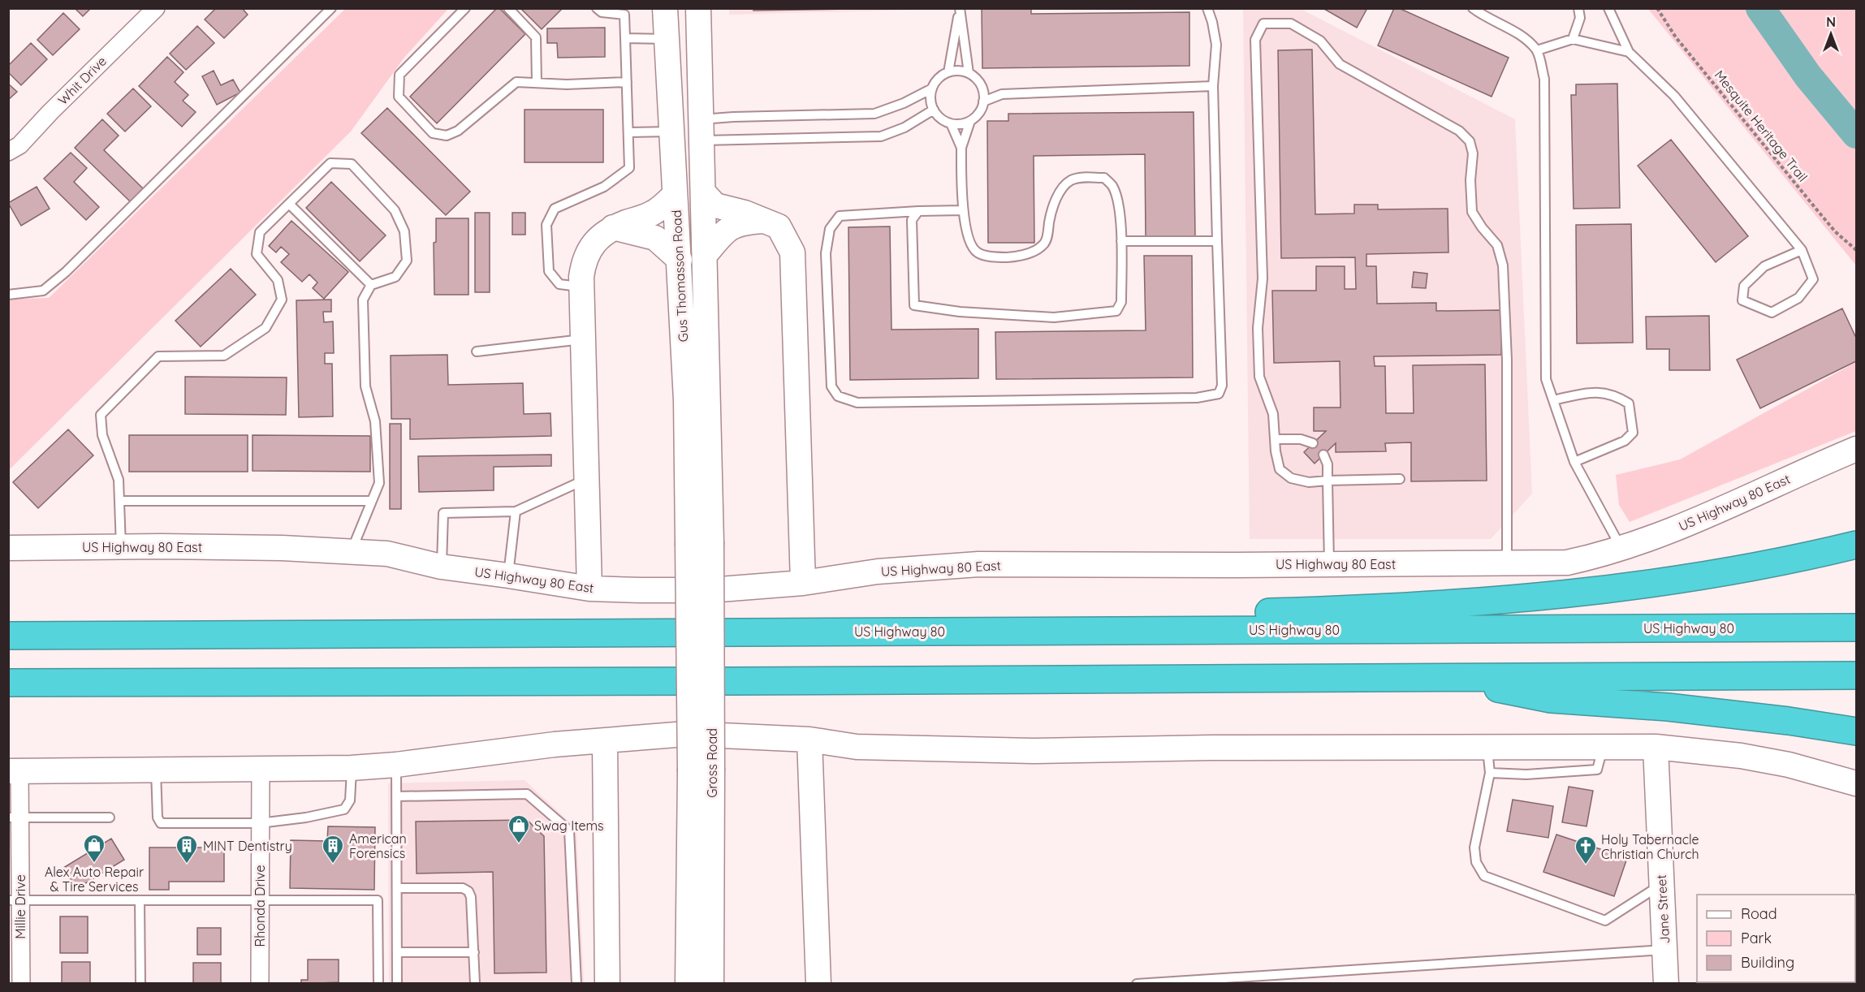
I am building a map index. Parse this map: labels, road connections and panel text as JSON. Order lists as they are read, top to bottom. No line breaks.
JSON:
{"streets":{"highway":["US Highway 80"],"main road":["Gus Thomasson Road","US Highway 80 East","Gross Road","Jane Street"],"street":["Whit Drive","Rhonda Drive","Millie Drive"],"path":["Mesquite Heritage Trail"]},"crossings":[["Gus Thomasson Road","Gross Road"]],"places":{"shop":["Swag Items","Alex Auto Repair & Tire Services"],"building":["MINT Dentistry","American Forensics"],"church":["Holy Tabernacle Christian Church"]},"legend":["Road","Park","Building"],"north":"top"}
